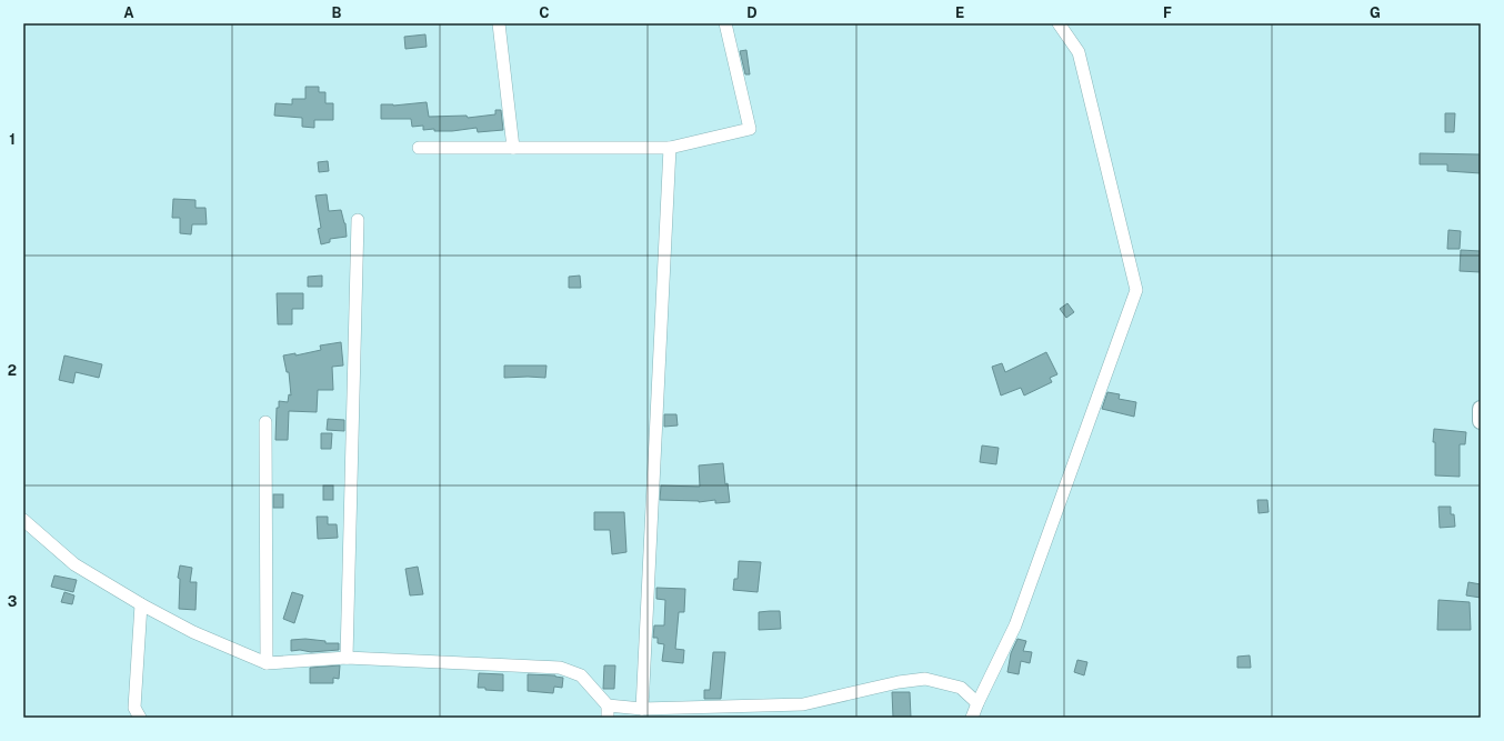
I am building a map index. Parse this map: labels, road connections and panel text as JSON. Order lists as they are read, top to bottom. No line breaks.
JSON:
{"grid":{"columns":["A","B","C","D","E","F","G"],"rows":["1","2","3"]}}
